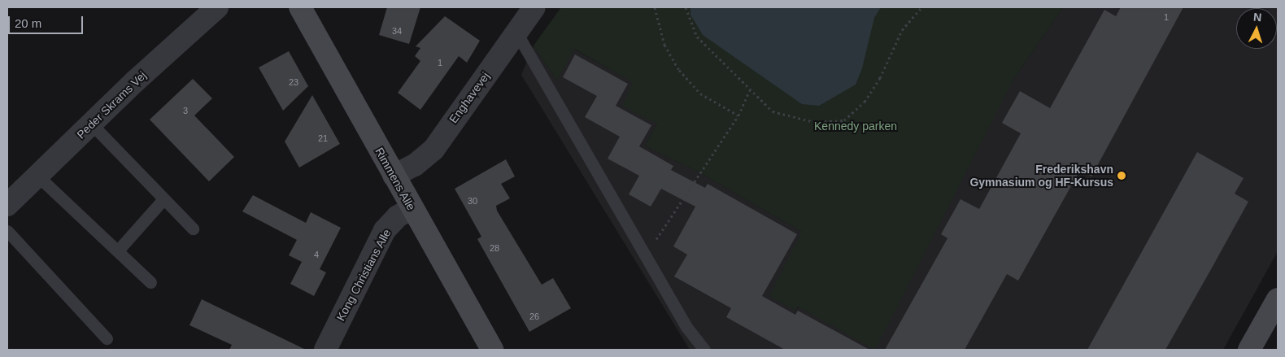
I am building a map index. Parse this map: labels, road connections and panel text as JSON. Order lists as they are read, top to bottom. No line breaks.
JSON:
{"streets":{"street":["Enghavevej","Peder Skrams Vej","Rimmens Alle","Kong Christians Alle"]},"crossings":[["Enghavevej","Rimmens Alle"],["Rimmens Alle","Kong Christians Alle"]],"parks":["Kennedy parken"],"places":["Frederikshavn Gymnasium og HF-Kursus"],"house_numbers":["1","34","1","23","3","21","30","28","4","26"],"scale_bar":"20 m","north":"top"}
